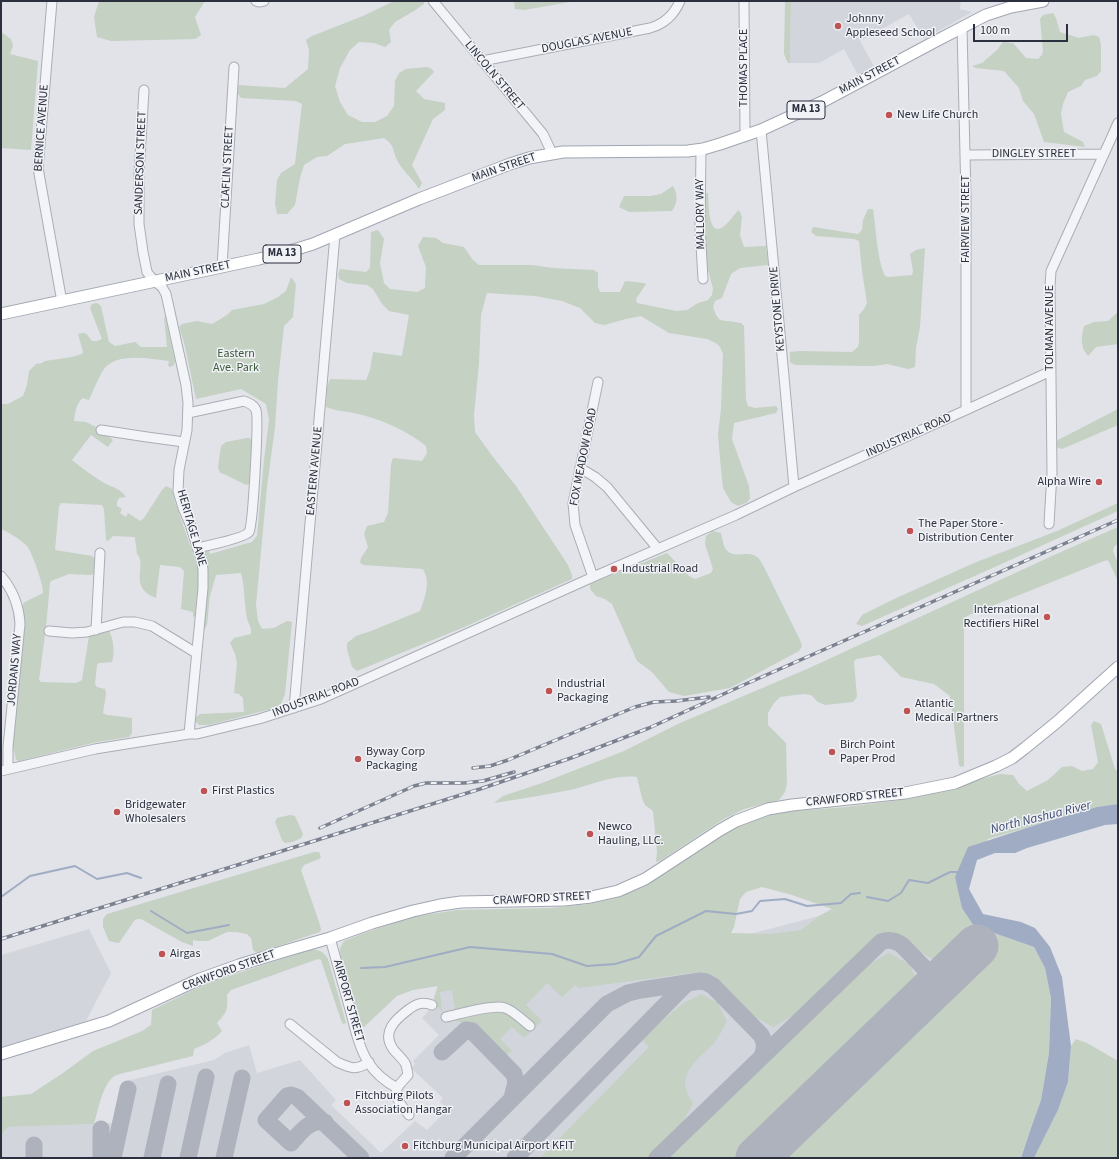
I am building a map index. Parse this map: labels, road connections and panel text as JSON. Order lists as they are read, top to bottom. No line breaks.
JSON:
{"streets":{"main road":["MAIN STREET","MA 13","CRAWFORD STREET"],"street":["DOUGLAS AVENUE","THOMAS PLACE","LINCOLN STREET","BERNICE AVENUE","DINGLEY STREET","SANDERSON STREET","CLAFLIN STREET","MALLORY WAY","FAIRVIEW STREET","KEYSTONE DRIVE","TOLMAN AVENUE","INDUSTRIAL ROAD","FOX MEADOW ROAD","EASTERN AVENUE","HERITAGE LANE","JORDANS WAY","AIRPORT STREET"]},"crossings":[["DOUGLAS AVENUE","LINCOLN STREET"],["THOMAS PLACE","MAIN STREET"],["LINCOLN STREET","MAIN STREET"],["MAIN STREET","BERNICE AVENUE"],["MAIN STREET","SANDERSON STREET"],["MAIN STREET","CLAFLIN STREET"],["MAIN STREET","MALLORY WAY"],["MAIN STREET","FAIRVIEW STREET"],["MAIN STREET","KEYSTONE DRIVE"],["MAIN STREET","EASTERN AVENUE"],["MAIN STREET","HERITAGE LANE"],["DINGLEY STREET","FAIRVIEW STREET"],["DINGLEY STREET","TOLMAN AVENUE"],["SANDERSON STREET","HERITAGE LANE"],["FAIRVIEW STREET","INDUSTRIAL ROAD"],["KEYSTONE DRIVE","INDUSTRIAL ROAD"],["TOLMAN AVENUE","INDUSTRIAL ROAD"],["INDUSTRIAL ROAD","FOX MEADOW ROAD"],["INDUSTRIAL ROAD","EASTERN AVENUE"],["INDUSTRIAL ROAD","HERITAGE LANE"],["INDUSTRIAL ROAD","JORDANS WAY"],["CRAWFORD STREET","AIRPORT STREET"]],"water":["North Nashua River"],"parks":["Eastern Ave. Park"],"places":["Johnny Appleseed School","New Life Church","Alpha Wire","The Paper Store - Distribution Center","Industrial Road","International Rectifiers HiRel","Industrial Packaging","Atlantic Medical Partners","Birch Point Paper Prod","Byway Corp Packaging","First Plastics","Bridgewater Wholesalers","Newco Hauling, LLC.","Airgas","Fitchburg Pilots Association Hangar","Fitchburg Municipal Airport KFIT"],"scale_bar":"100 m"}
